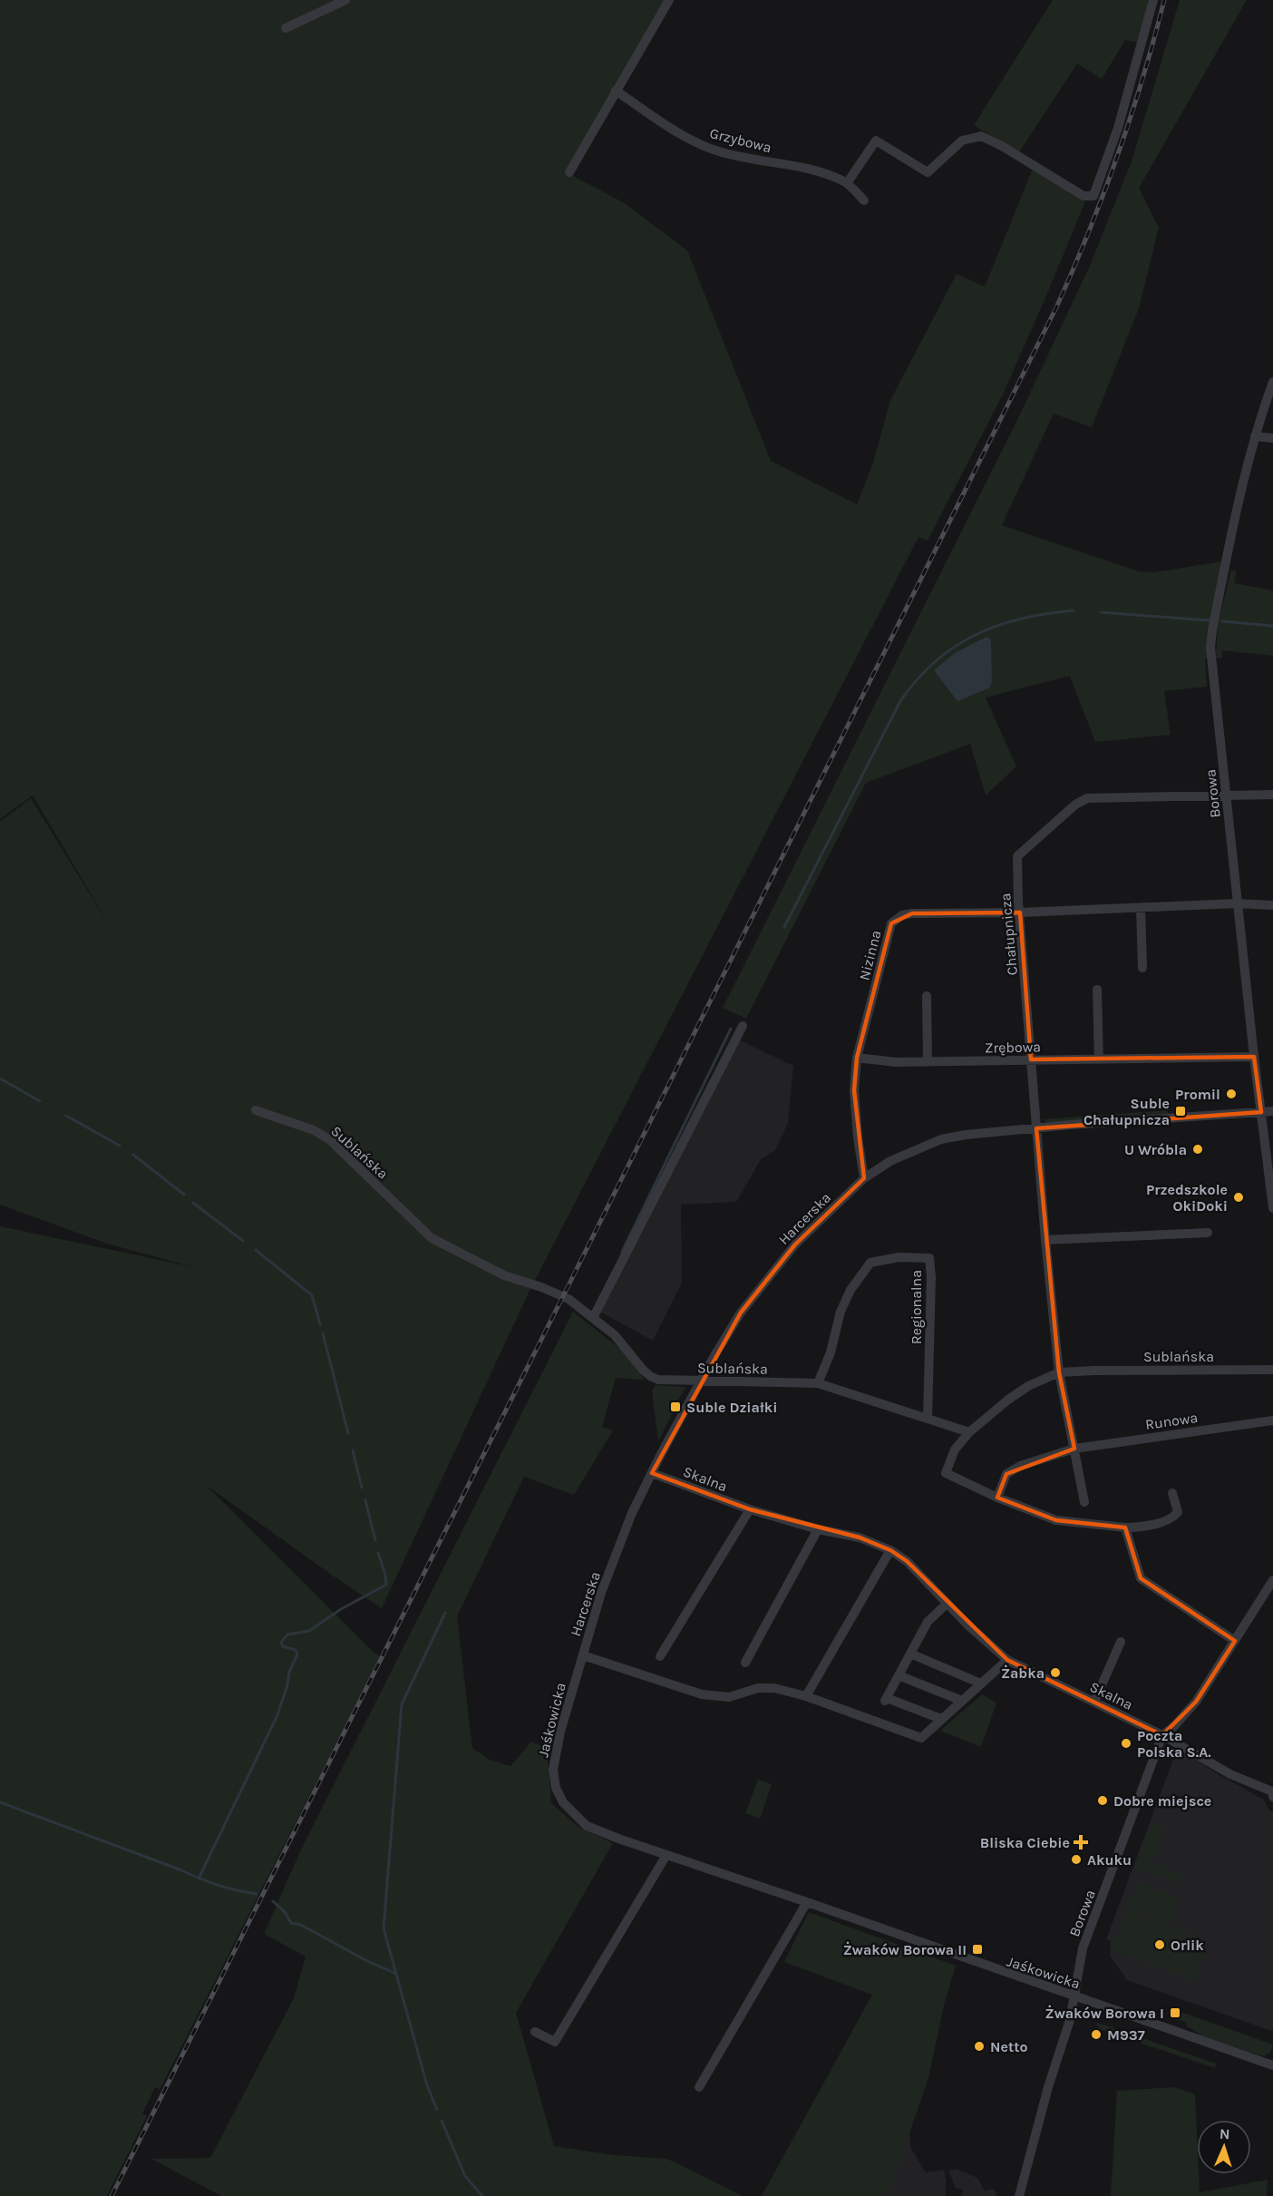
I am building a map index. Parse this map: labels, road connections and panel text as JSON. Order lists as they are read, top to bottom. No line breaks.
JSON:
{"streets":{"street":["Grzybowa","Borowa","Chałupnicza","Nizinna","Zrębowa","Sublańska","Harcerska","Regionalna","Runowa","Skalna","Jaśkowicka"]},"crossings":[["Borowa","Chałupnicza"],["Borowa","Nizinna"],["Borowa","Zrębowa"],["Borowa","Harcerska"],["Borowa","Skalna"],["Borowa","Jaśkowicka"],["Chałupnicza","Nizinna"],["Chałupnicza","Zrębowa"],["Chałupnicza","Sublańska"],["Chałupnicza","Harcerska"],["Nizinna","Zrębowa"],["Nizinna","Harcerska"],["Sublańska","Harcerska"],["Sublańska","Regionalna"],["Harcerska","Skalna"],["Harcerska","Jaśkowicka"]],"places":{"other":["Promil","U Wróbla","Przedszkole OkiDoki","Żabka","Poczta Polska S.A.","Dobre miejsce","Akuku","Orlik","M937","Netto"],"transit":["Suble Chałupnicza","Suble Działki","Żwaków Borowa II","Żwaków Borowa I"],"health":["Bliska Ciebie"]},"north":"top"}
